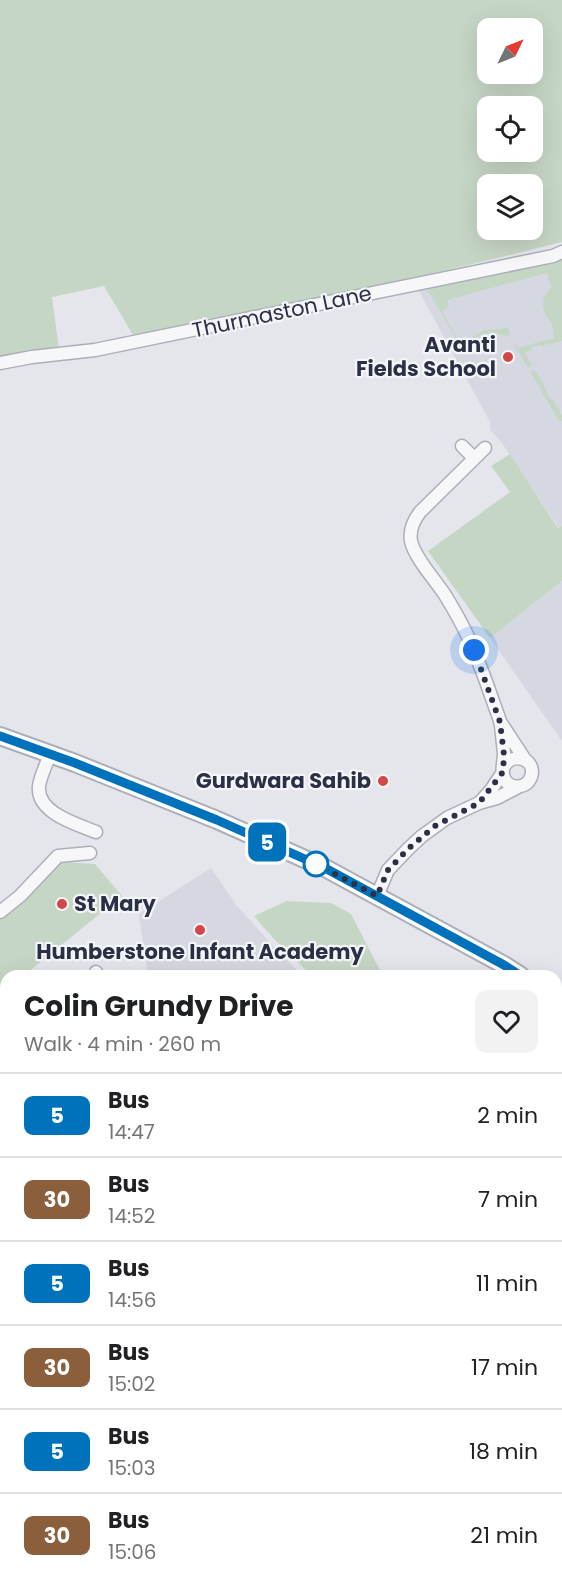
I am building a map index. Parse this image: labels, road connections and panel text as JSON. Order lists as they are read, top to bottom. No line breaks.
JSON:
{"streets":{"street":["Thurmaston Lane"]},"places":["Avanti Fields School","Gurdwara Sahib","St Mary","Humberstone Infant Academy"],"lines":["bus line 5"],"north":"top right","page":{"on_map":"5","heading":["Colin Grundy Drive","Walk · 4 min · 260 m"],"list":[{"mark":"5","name":"Bus","note":"14:47","value":"2 min"},{"mark":"30","name":"Bus","note":"14:52","value":"7 min"},{"mark":"5","name":"Bus","note":"14:56","value":"11 min"},{"mark":"30","name":"Bus","note":"15:02","value":"17 min"},{"mark":"5","name":"Bus","note":"15:03","value":"18 min"},{"mark":"30","name":"Bus","note":"15:06","value":"21 min"}]}}
